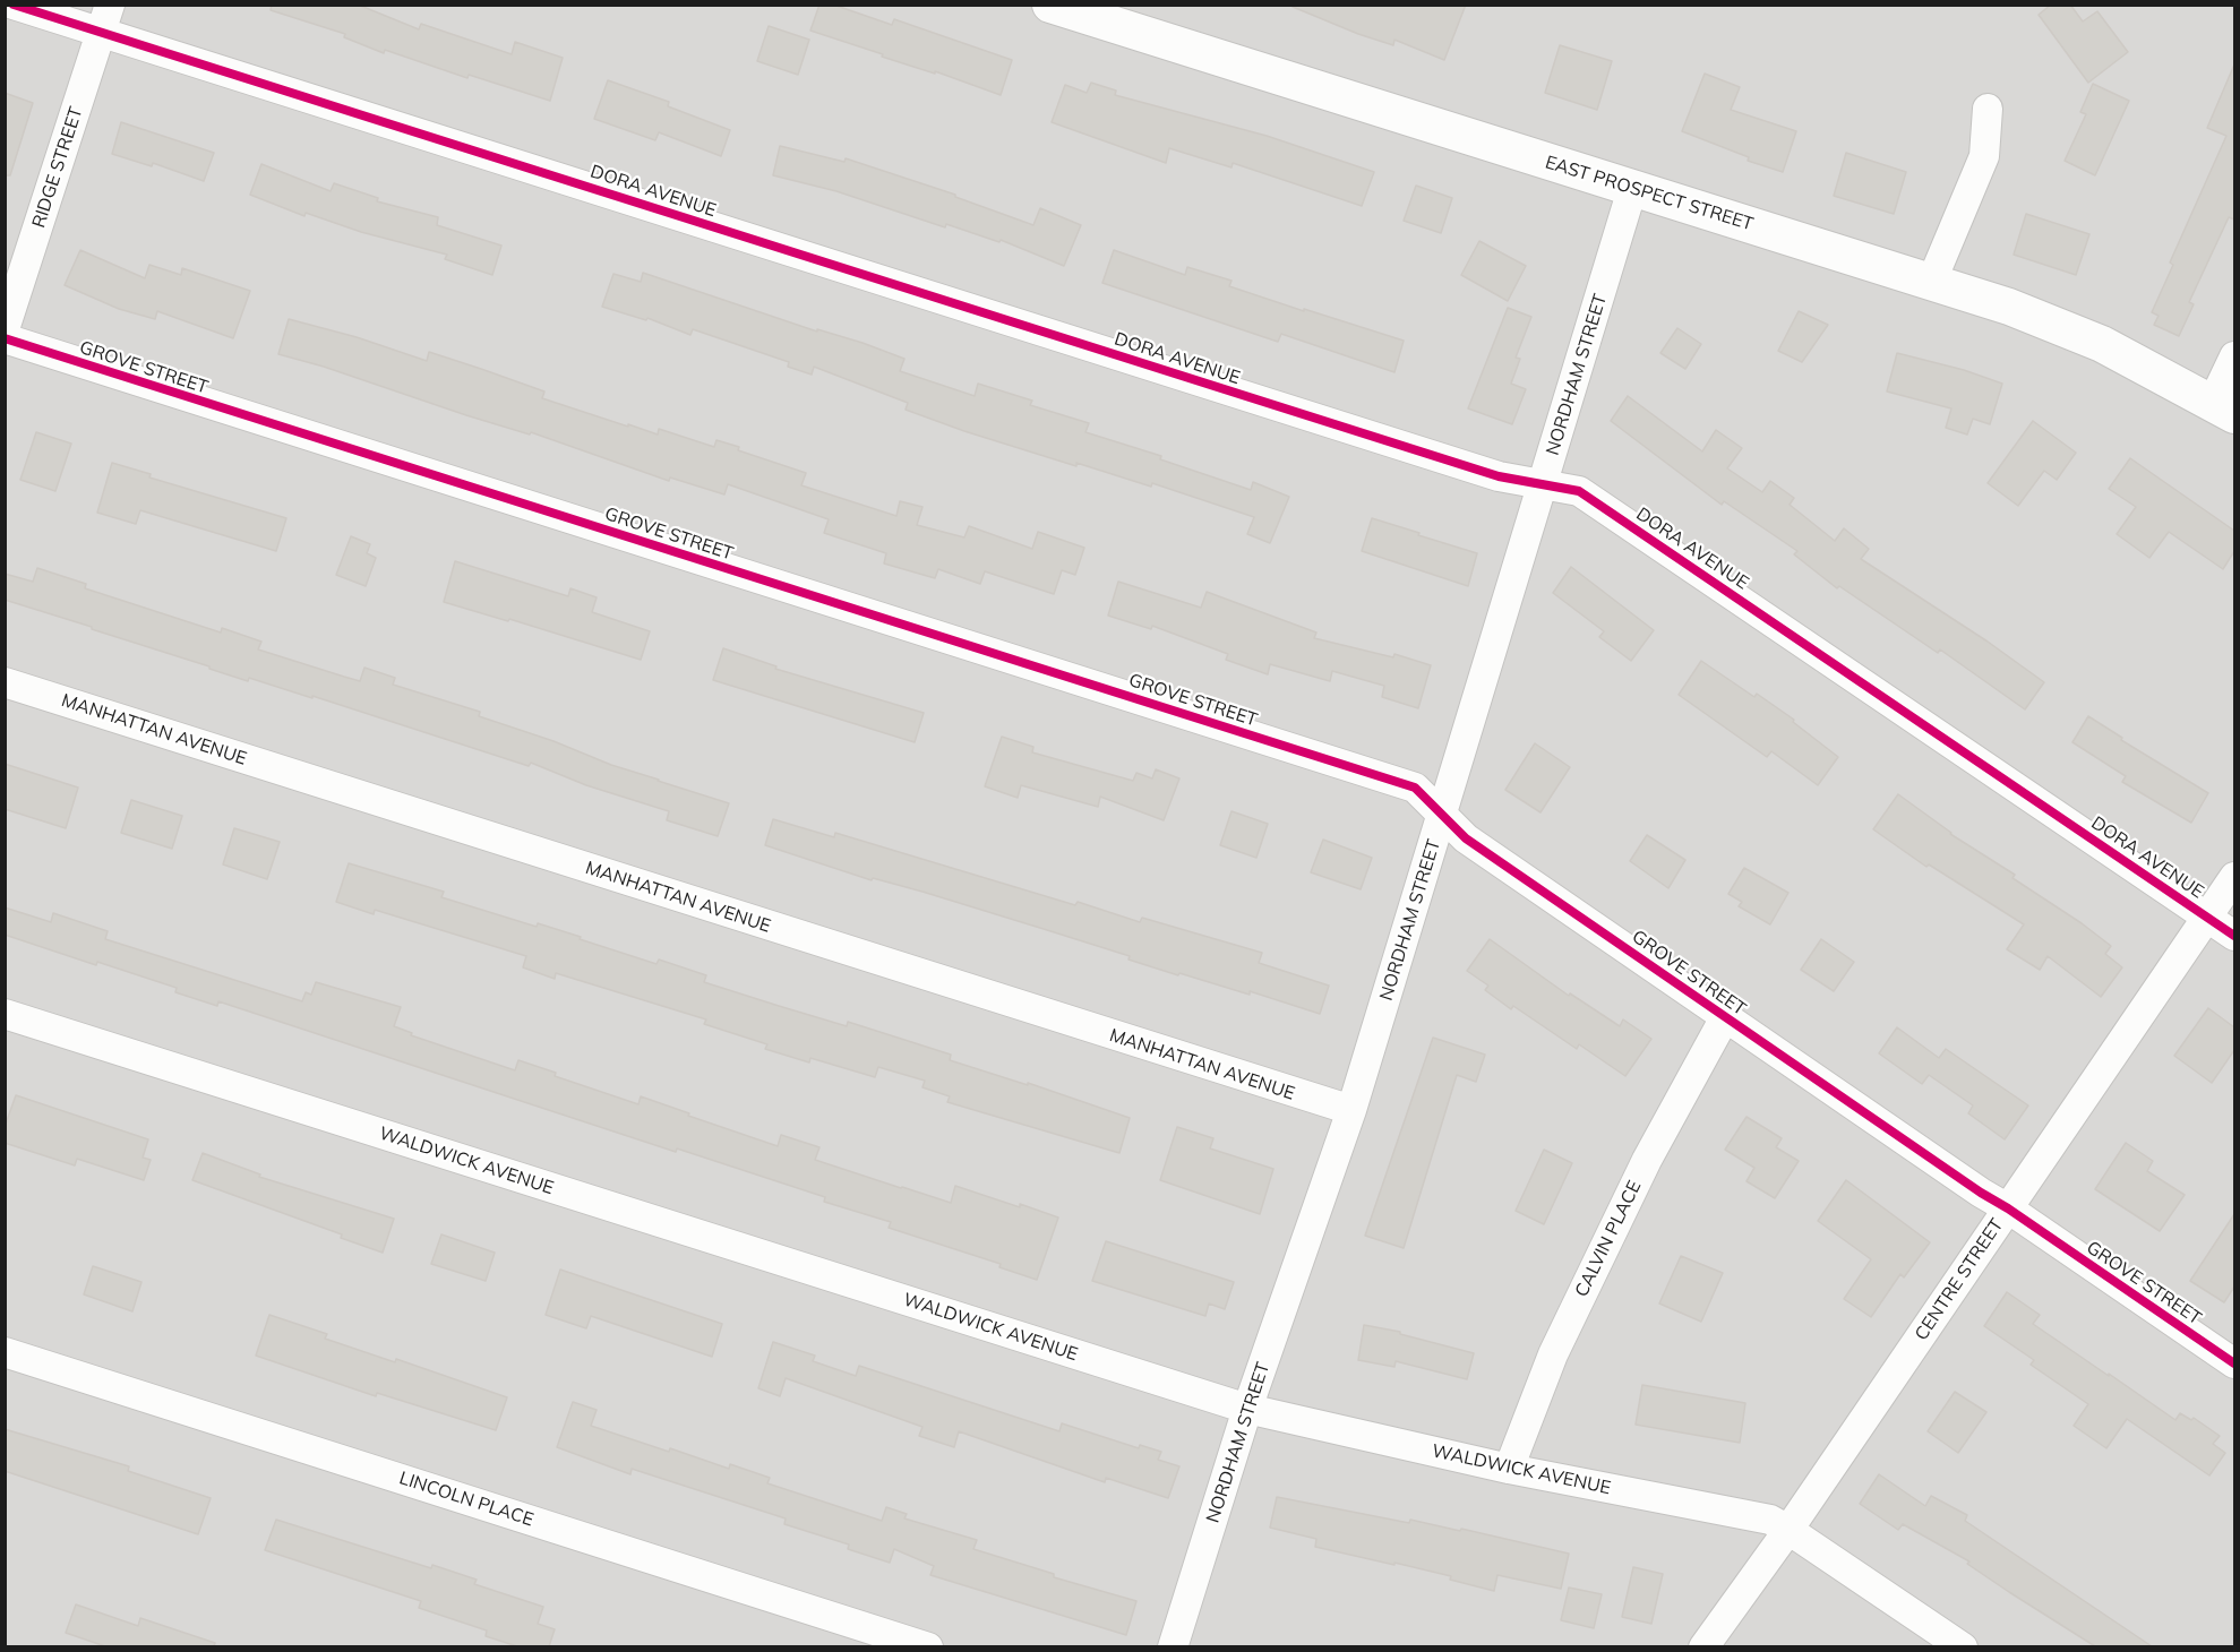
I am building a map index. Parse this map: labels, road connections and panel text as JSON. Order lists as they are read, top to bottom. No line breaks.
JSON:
{"streets":{"street":["RIDGE STREET","DORA AVENUE","EAST PROSPECT STREET","GROVE STREET","NORDHAM STREET","MANHATTAN AVENUE","WALDWICK AVENUE","CALVIN PLACE","CENTRE STREET","LINCOLN PLACE"]},"crossings":[["RIDGE STREET","DORA AVENUE"],["DORA AVENUE","NORDHAM STREET"],["DORA AVENUE","CENTRE STREET"],["EAST PROSPECT STREET","NORDHAM STREET"],["GROVE STREET","NORDHAM STREET"],["GROVE STREET","CALVIN PLACE"],["GROVE STREET","CENTRE STREET"],["NORDHAM STREET","MANHATTAN AVENUE"],["NORDHAM STREET","WALDWICK AVENUE"],["WALDWICK AVENUE","CALVIN PLACE"],["WALDWICK AVENUE","CENTRE STREET"]]}
